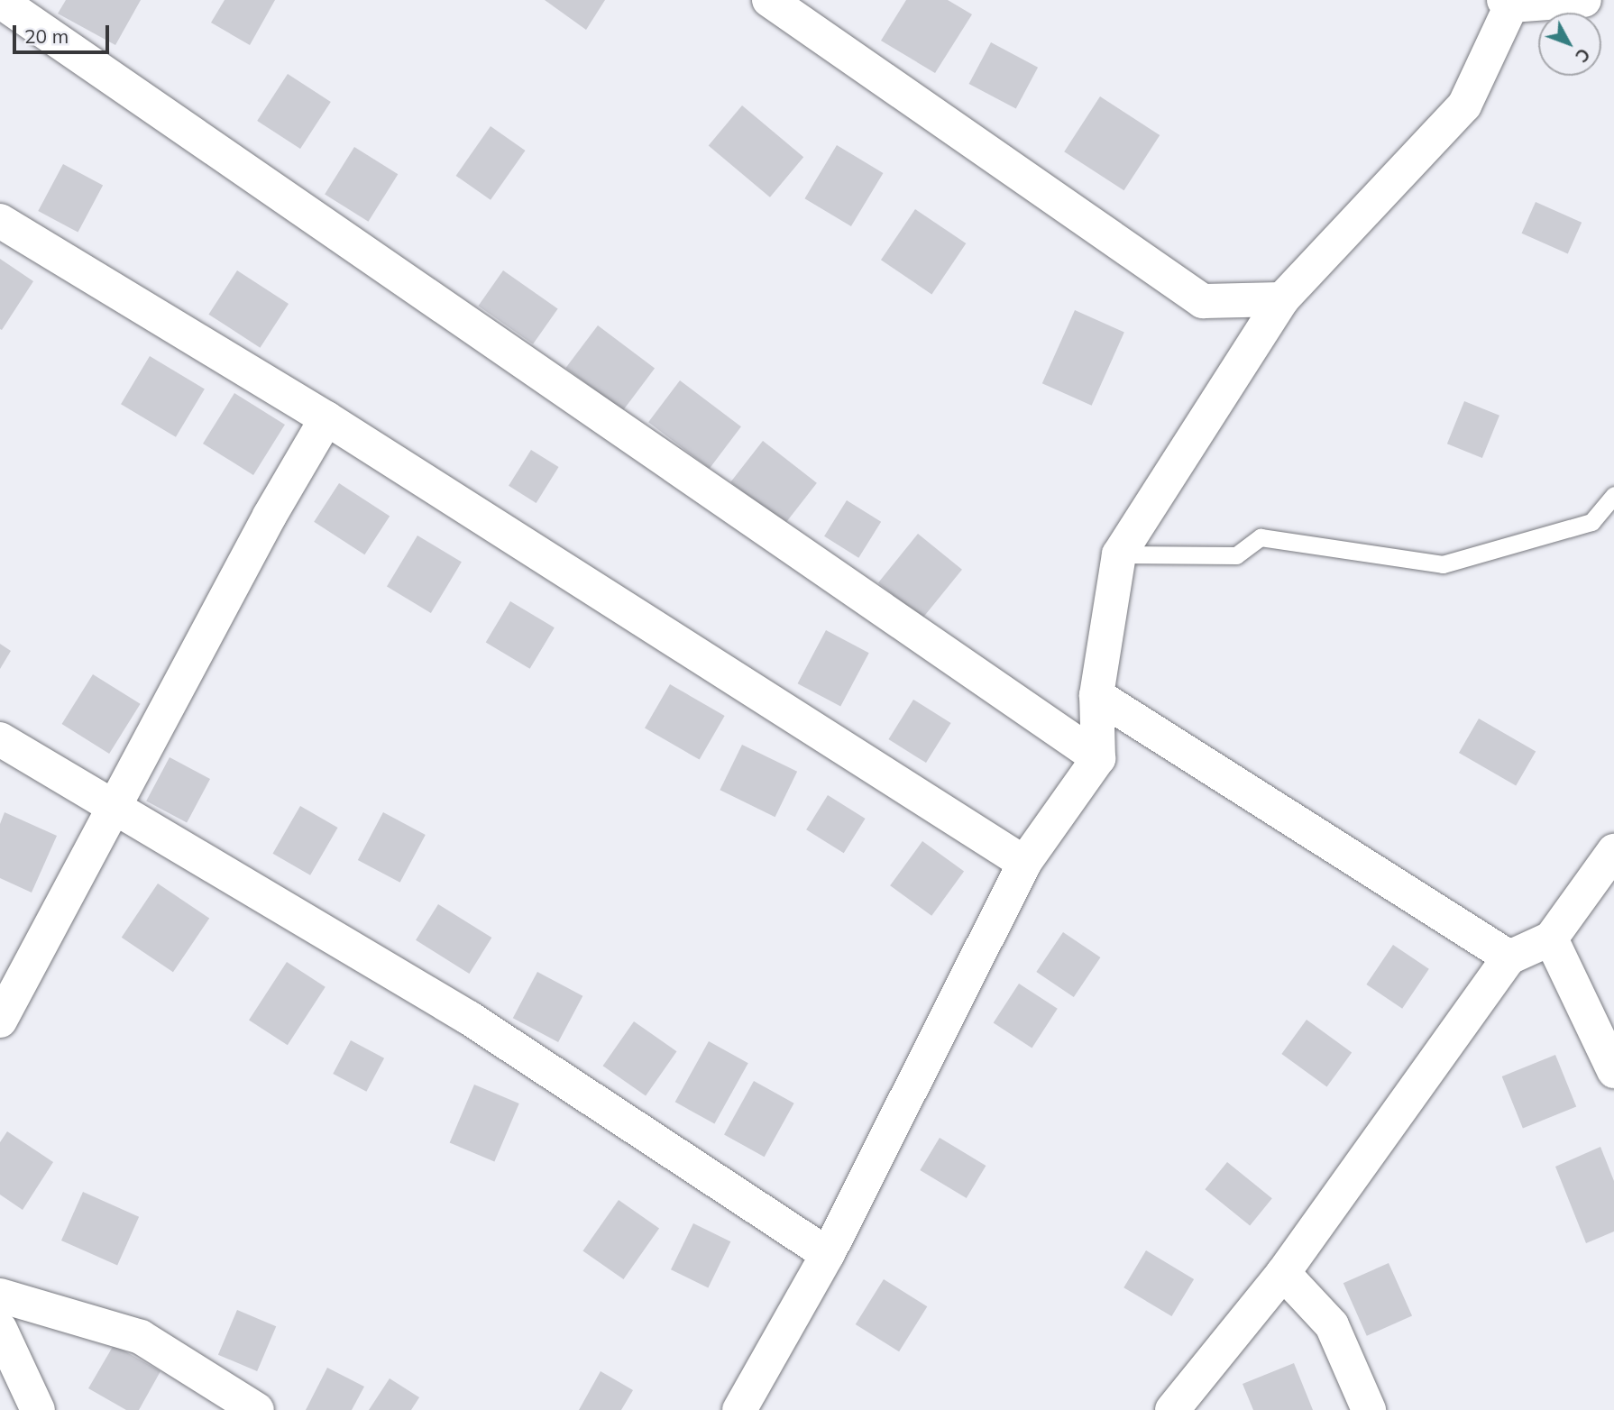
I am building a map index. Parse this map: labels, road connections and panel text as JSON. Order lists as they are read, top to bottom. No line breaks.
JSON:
{"scale_bar":"20 m","north":"bottom right"}
